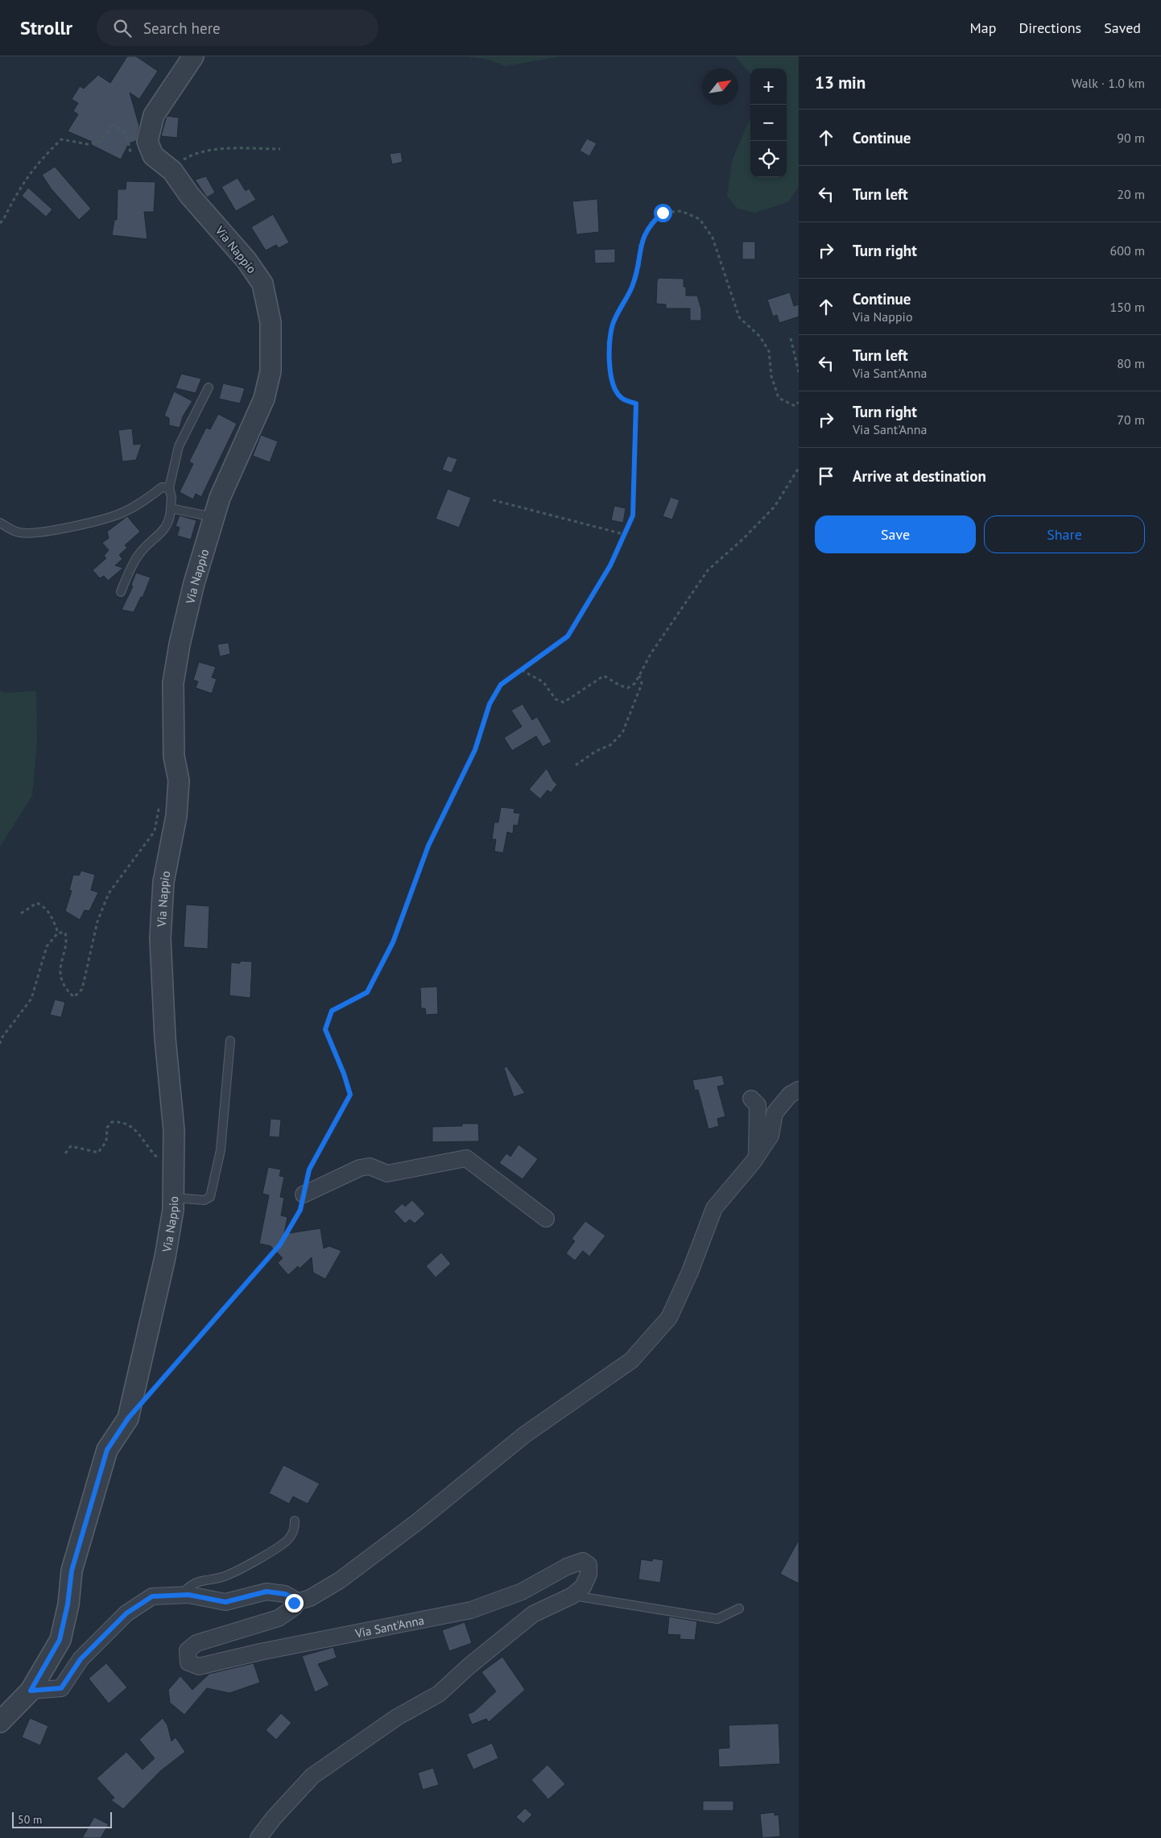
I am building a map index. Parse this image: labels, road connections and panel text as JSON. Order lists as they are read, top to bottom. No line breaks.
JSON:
{"streets":{"street":["Via Nappio","Via Sant'Anna"]},"scale_bar":"50 m","north":"top right","page":{"header":"Strollr","search":"Search here","nav":["Map","Directions","Saved"],"heading":["13 min","Walk · 1.0 km"],"map_buttons":["+","−"],"list":[["Continue","90 m"],["Turn left","20 m"],["Turn right","600 m"],["Continue","Via Nappio","150 m"],["Turn left","Via Sant'Anna","80 m"],["Turn right","Via Sant'Anna","70 m"],"Arrive at destination"],"buttons":["Save","Share"],"scale":"50 m"}}
